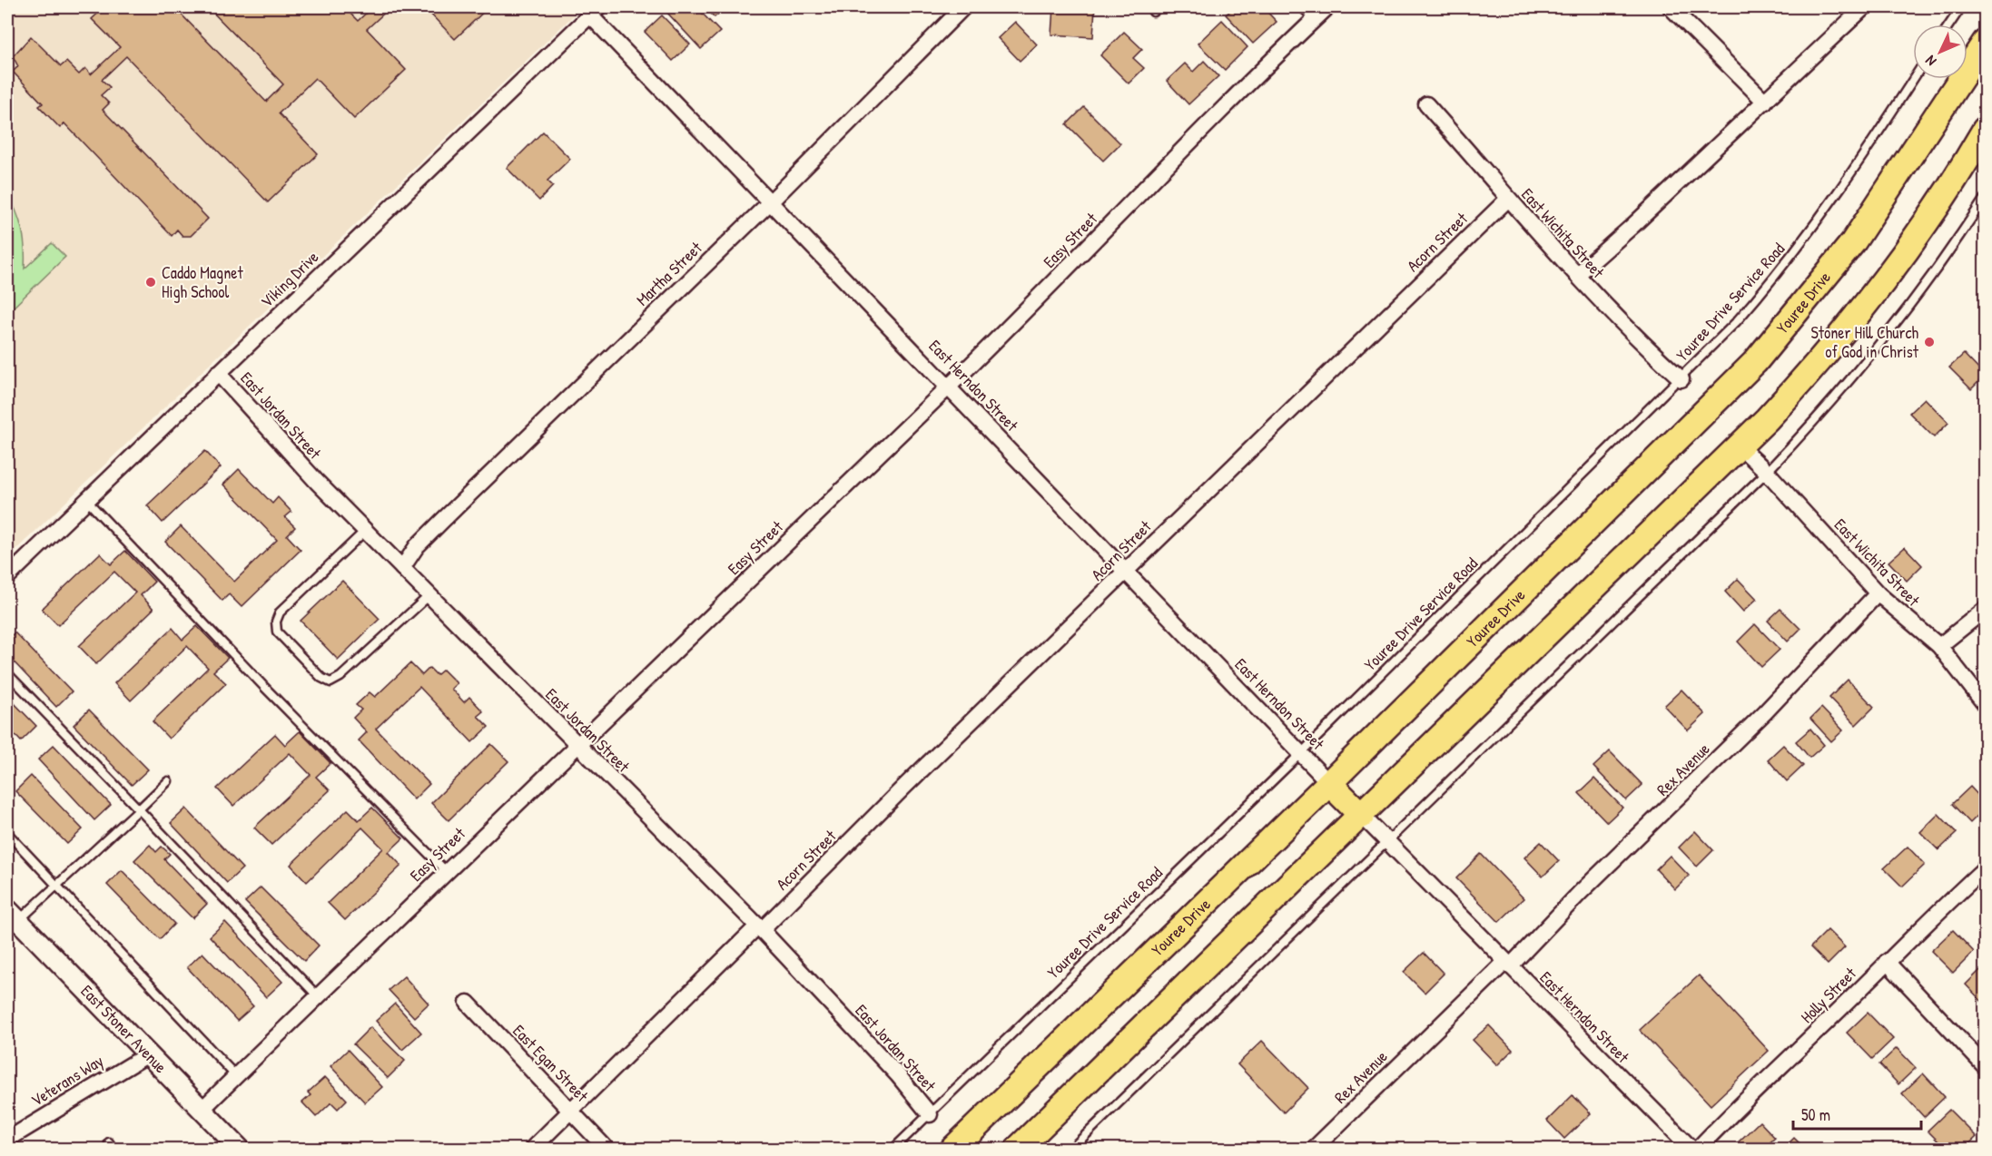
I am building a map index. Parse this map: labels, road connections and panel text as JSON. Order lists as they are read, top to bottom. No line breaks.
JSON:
{"streets":{"main road":["Youree Drive"],"street":["East Wichita Street","Easy Street","Acorn Street","Martha Street","Viking Drive","East Herndon Street","East Jordan Street","Rex Avenue","Holly Street","East Stoner Avenue","East Egan Street","Veterans Way"],"lane":["Youree Drive Service Road"]},"crossings":[["East Wichita Street","Acorn Street"],["East Wichita Street","Youree Drive Service Road"],["East Wichita Street","Rex Avenue"],["Easy Street","East Herndon Street"],["Easy Street","East Jordan Street"],["Easy Street","East Stoner Avenue"],["Acorn Street","East Herndon Street"],["Acorn Street","East Jordan Street"],["Acorn Street","East Egan Street"],["Martha Street","East Herndon Street"],["Martha Street","East Jordan Street"],["Viking Drive","East Herndon Street"],["Viking Drive","East Jordan Street"],["Youree Drive Service Road","East Herndon Street"],["Youree Drive Service Road","East Jordan Street"],["Youree Drive","East Herndon Street"],["East Herndon Street","Rex Avenue"],["East Stoner Avenue","Veterans Way"]],"places":["Caddo Magnet High School","Stoner Hill Church of God in Christ"],"scale_bar":"50 m","north":"bottom left"}
